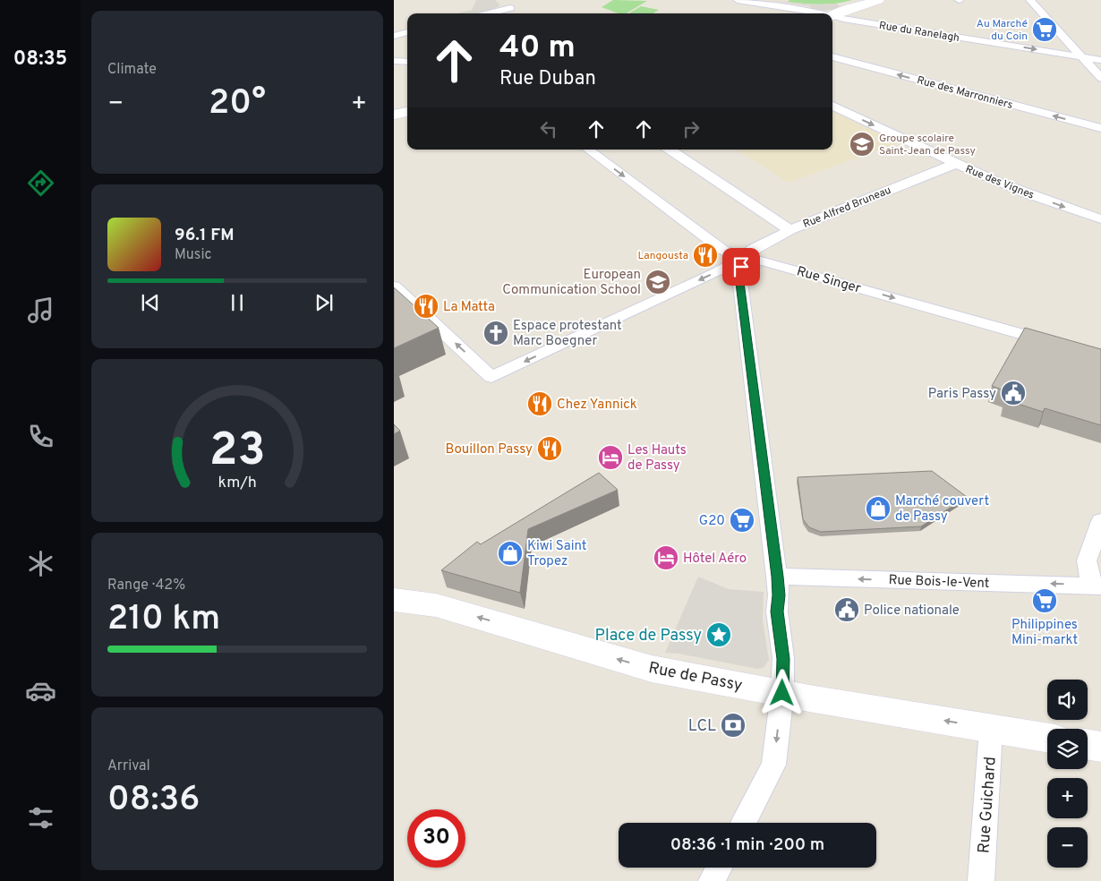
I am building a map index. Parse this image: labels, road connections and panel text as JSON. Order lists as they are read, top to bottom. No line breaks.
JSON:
{"streets":{"street":["Rue du Ranelagh","Rue des Marronniers","Rue des Vignes","Rue Alfred Bruneau","Rue Singer","Rue Bois-le-Vent","Rue de Passy","Rue Guichard"]},"crossings":[["Rue des Vignes","Rue Alfred Bruneau"],["Rue Alfred Bruneau","Rue Singer"],["Rue de Passy","Rue Guichard"]],"one_way":["Rue du Ranelagh","Rue des Marronniers","Rue des Vignes","Rue Alfred Bruneau","Rue Singer","Rue Bois-le-Vent","Rue de Passy"],"places":{"supermarket":["Au Marché du Coin","G20","Philippines Mini-markt"],"school or university":["Groupe scolaire Saint-Jean de Passy","European Communication School"],"restaurant":["Langousta","La Matta","Chez Yannick","Bouillon Passy"],"church":["Espace protestant Marc Boegner"],"public building":["Paris Passy","Police nationale"],"hotel":["Les Hauts de Passy","Hôtel Aéro"],"shop":["Marché couvert de Passy","Kiwi Saint Tropez"],"place":["Place de Passy"],"bank":["LCL"]},"page":{"tabs":"08:35","tile":["Climate",["Range · 42%","210 km"],["Arrival","08:36"]],"turn":["40 m","Rue Duban"],"heat":["−","20°","+"],"song":["96.1 FM","Music"],"map_buttons":["+","−"],"limit":"30","trip":"08:36 · 1 min · 200 m","gauge":["23","km/h"]}}
